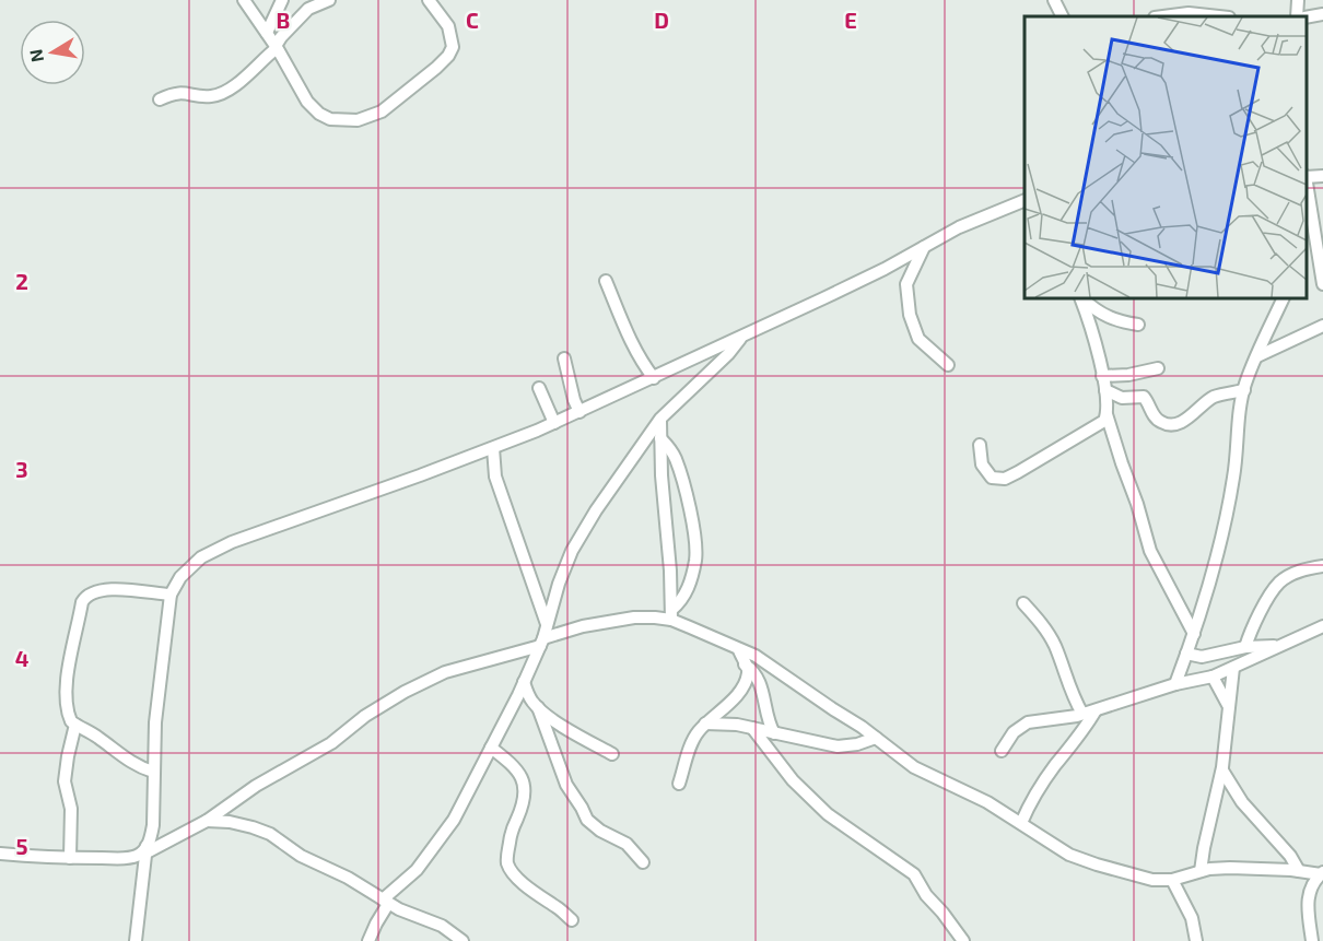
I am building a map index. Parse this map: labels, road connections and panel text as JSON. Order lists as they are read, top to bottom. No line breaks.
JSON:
{"north":"left","grid":{"columns":["B","C","D","E"],"rows":["2","3","4","5"]}}
